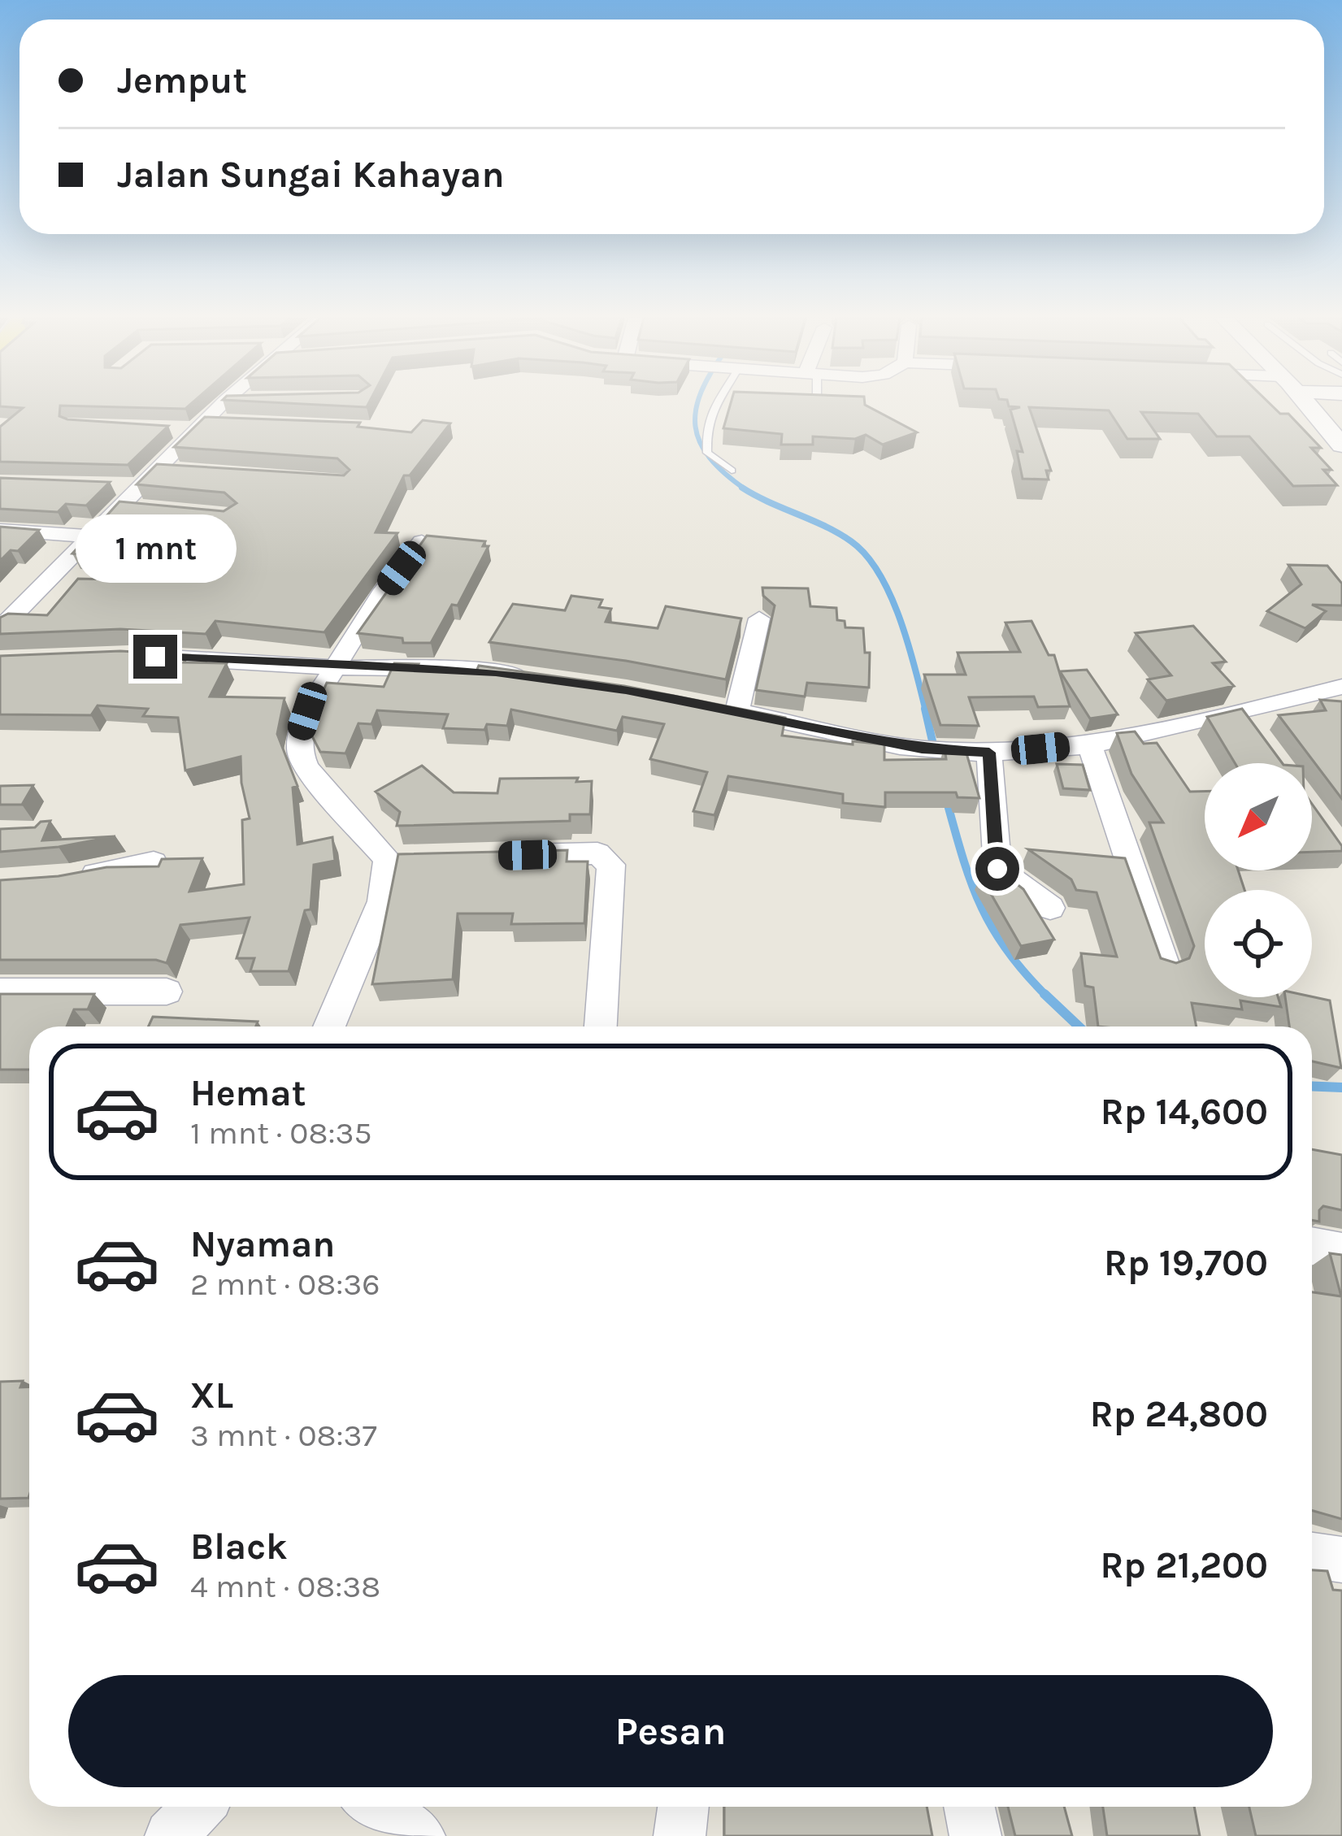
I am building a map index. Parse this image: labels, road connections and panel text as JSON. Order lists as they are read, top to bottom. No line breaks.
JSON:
{"north":"bottom left","page":{"banner":["Jemput","Jalan Sungai Kahayan"],"bubble":"1 mnt","list":[{"name":"Hemat","note":"1 mnt · 08:35","value":"Rp 14,600"},{"name":"Nyaman","note":"2 mnt · 08:36","value":"Rp 19,700"},{"name":"XL","note":"3 mnt · 08:37","value":"Rp 24,800"},{"name":"Black","note":"4 mnt · 08:38","value":"Rp 21,200"}],"buttons":"Pesan"}}
